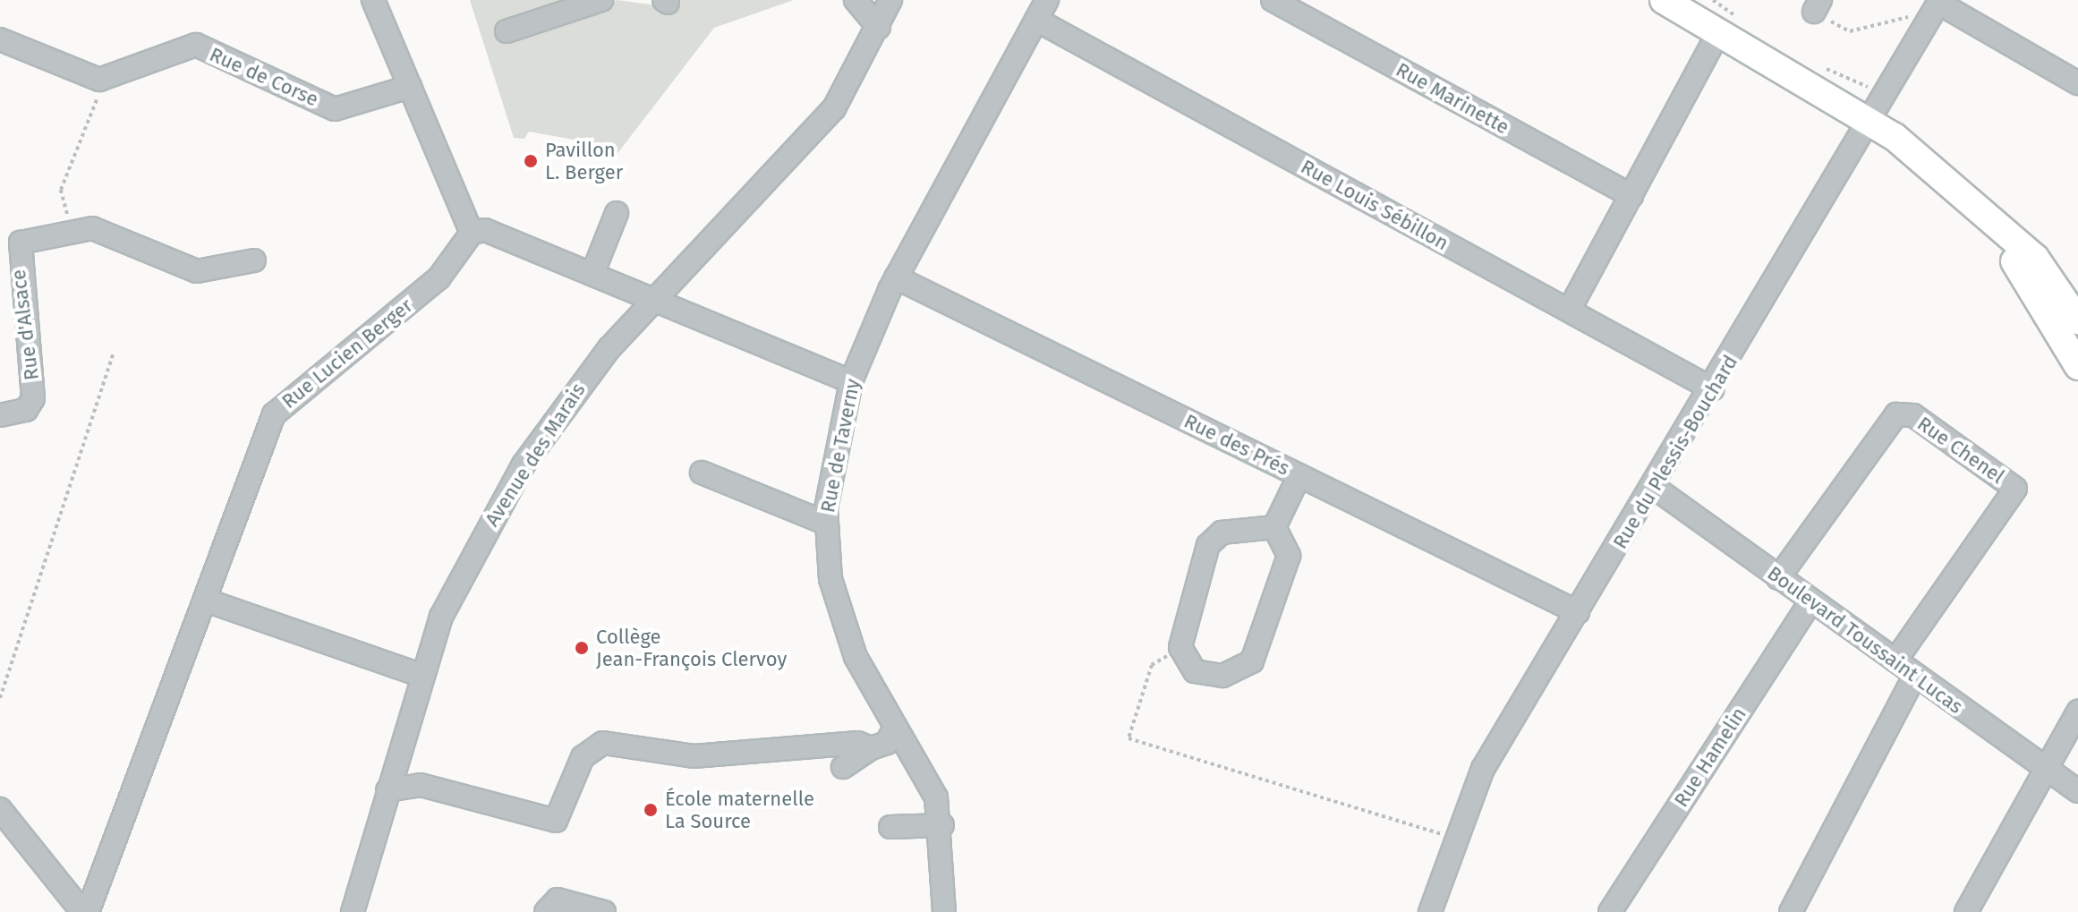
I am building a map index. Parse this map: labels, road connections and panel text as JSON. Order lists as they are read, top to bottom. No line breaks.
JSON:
{"streets":{"street":["Rue de Corse","Rue Marinette","Rue Louis Sébillon","Rue d'Alsace","Rue Lucien Berger","Rue des Prés","Rue de Taverny","Rue Chenel","Rue du Plessis-Bouchard","Avenue des Marais","Boulevard Toussaint Lucas","Rue Hamelin"]},"crossings":[["Rue Louis Sébillon","Rue de Taverny"],["Rue Louis Sébillon","Rue du Plessis-Bouchard"],["Rue des Prés","Rue de Taverny"],["Rue des Prés","Rue du Plessis-Bouchard"],["Rue Chenel","Boulevard Toussaint Lucas"],["Rue du Plessis-Bouchard","Boulevard Toussaint Lucas"],["Boulevard Toussaint Lucas","Rue Hamelin"]],"places":["Pavillon L. Berger","Collège Jean-François Clervoy","École maternelle La Source"]}
